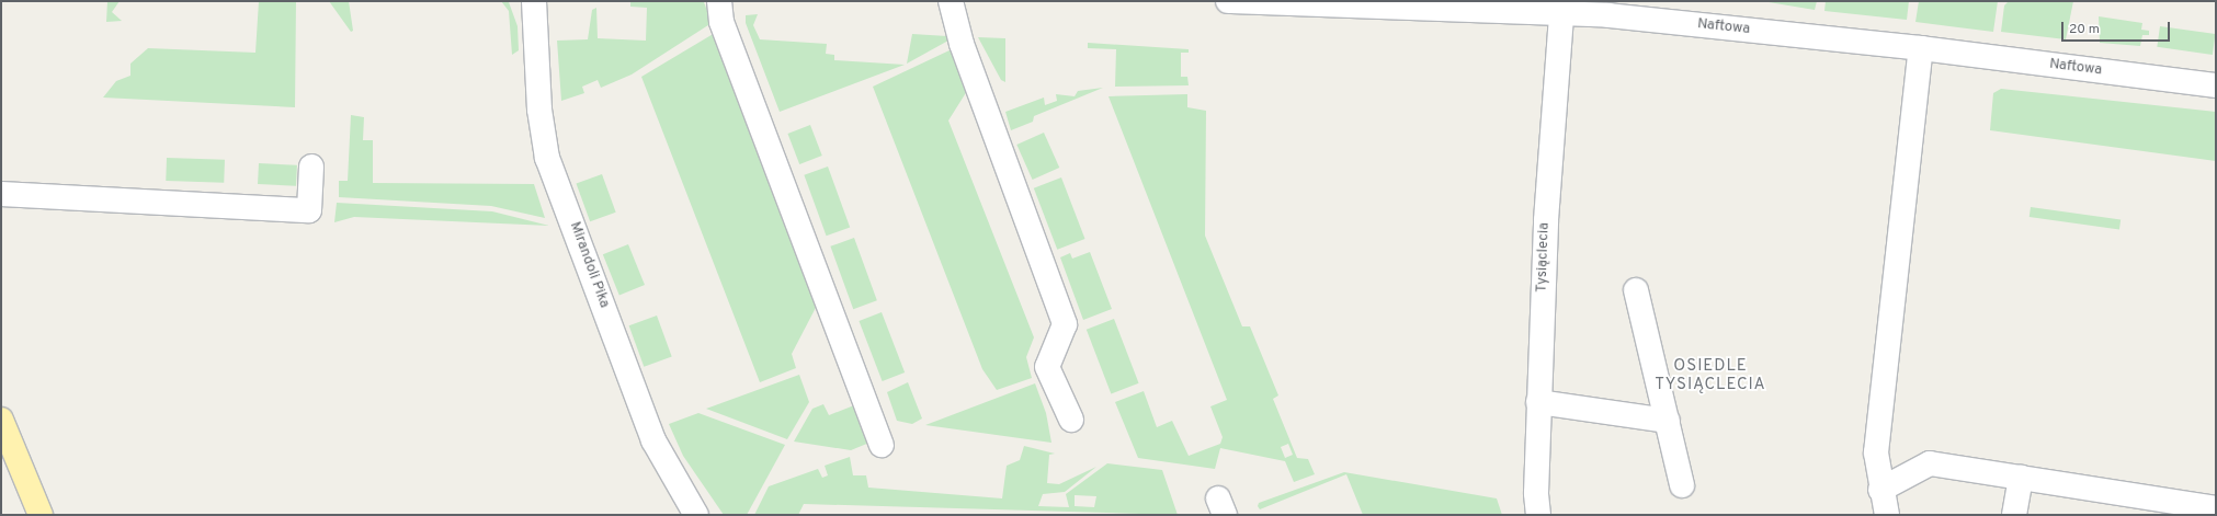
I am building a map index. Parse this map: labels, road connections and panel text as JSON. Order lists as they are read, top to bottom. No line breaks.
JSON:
{"streets":{"street":["Naftowa","Tysiąclecia","Mirandoli Pika"]},"crossings":[["Naftowa","Tysiąclecia"]],"districts":["OSIEDLE TYSIĄCLECIA"],"scale_bar":"20 m"}
